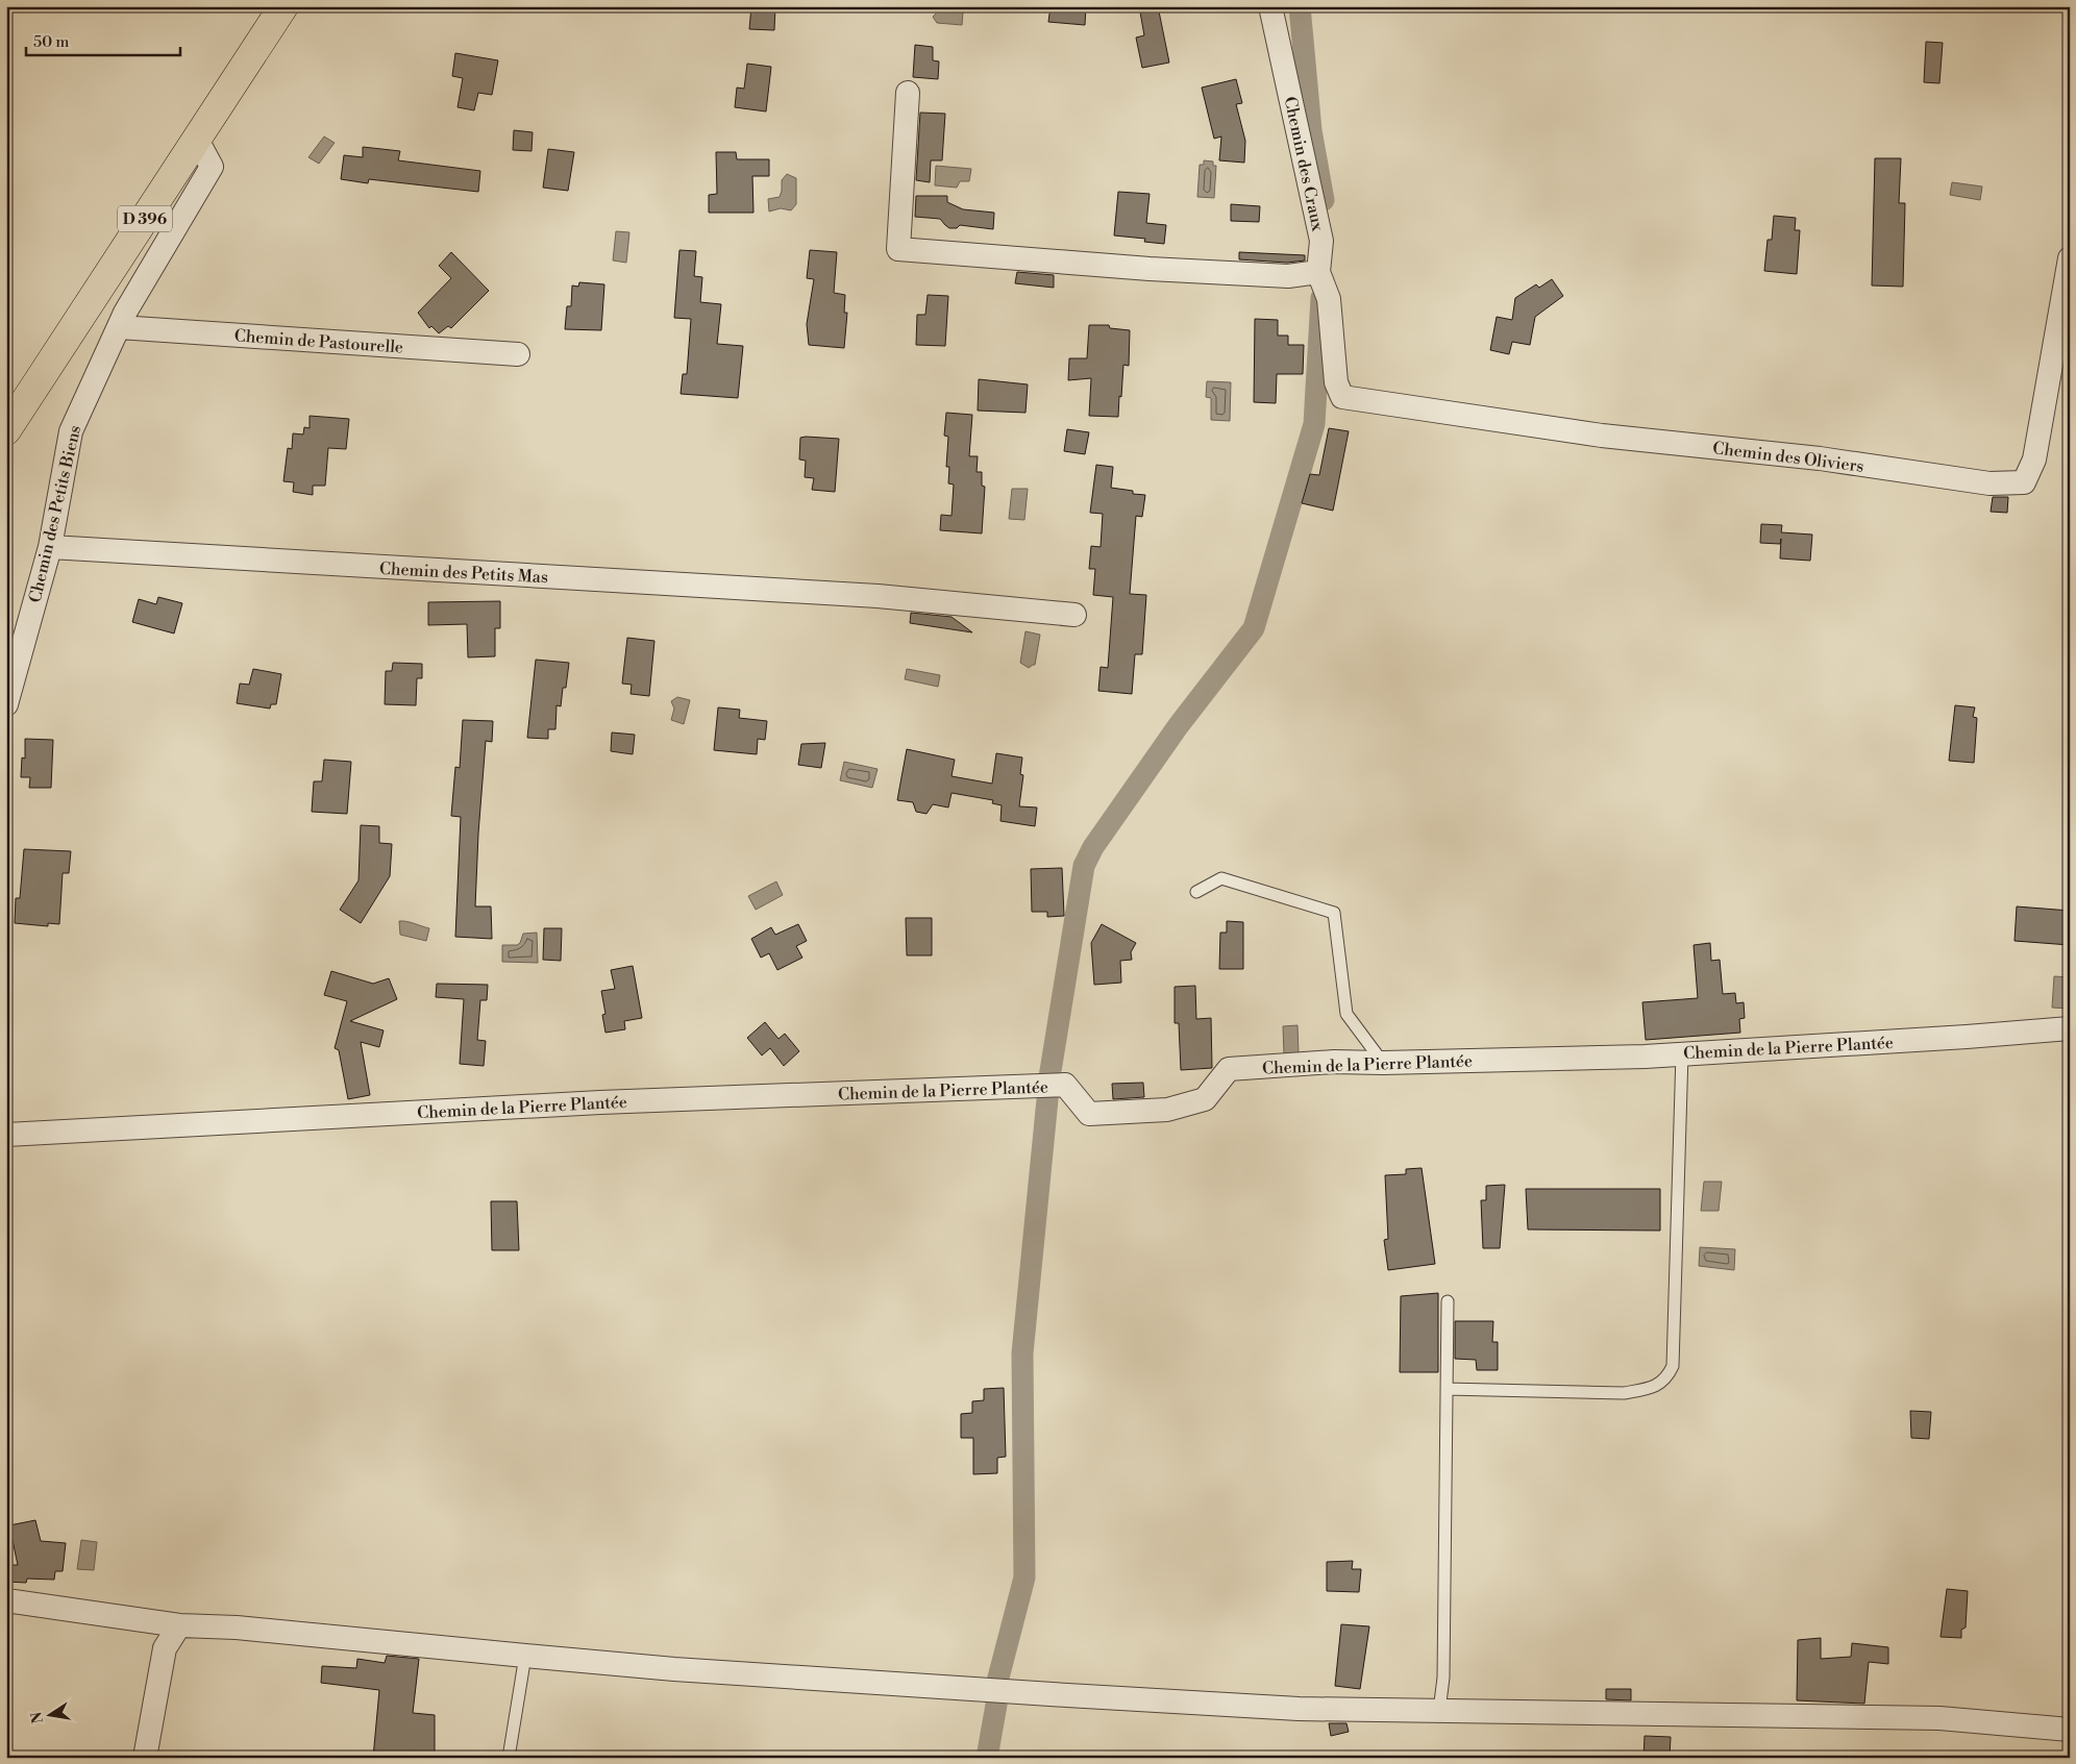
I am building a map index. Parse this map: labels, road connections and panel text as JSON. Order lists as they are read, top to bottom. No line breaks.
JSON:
{"streets":{"main road":["D 396"],"street":["Chemin des Craux","Chemin de Pastourelle","Chemin des Oliviers","Chemin des Petits Biens","Chemin des Petits Mas","Chemin de la Pierre Plantée"]},"crossings":[["Chemin des Craux","Chemin des Oliviers"],["D 396","Chemin des Petits Biens"],["Chemin de Pastourelle","Chemin des Petits Biens"],["Chemin des Petits Biens","Chemin des Petits Mas"]],"scale_bar":"50 m","north":"left"}
